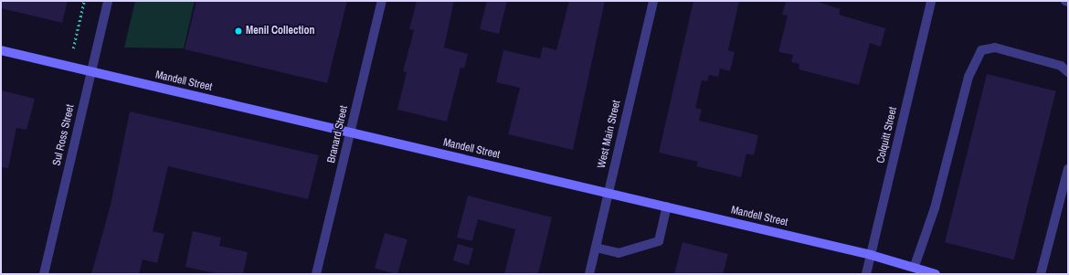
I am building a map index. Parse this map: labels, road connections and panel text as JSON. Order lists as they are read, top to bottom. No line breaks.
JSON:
{"streets":{"street":["Mandell Street","Branard Street","West Main Street","Sul Ross Street","Colquitt Street"]},"crossings":[["Mandell Street","Branard Street"],["Mandell Street","West Main Street"],["Mandell Street","Sul Ross Street"],["Mandell Street","Colquitt Street"]],"places":["Menil Collection"]}
